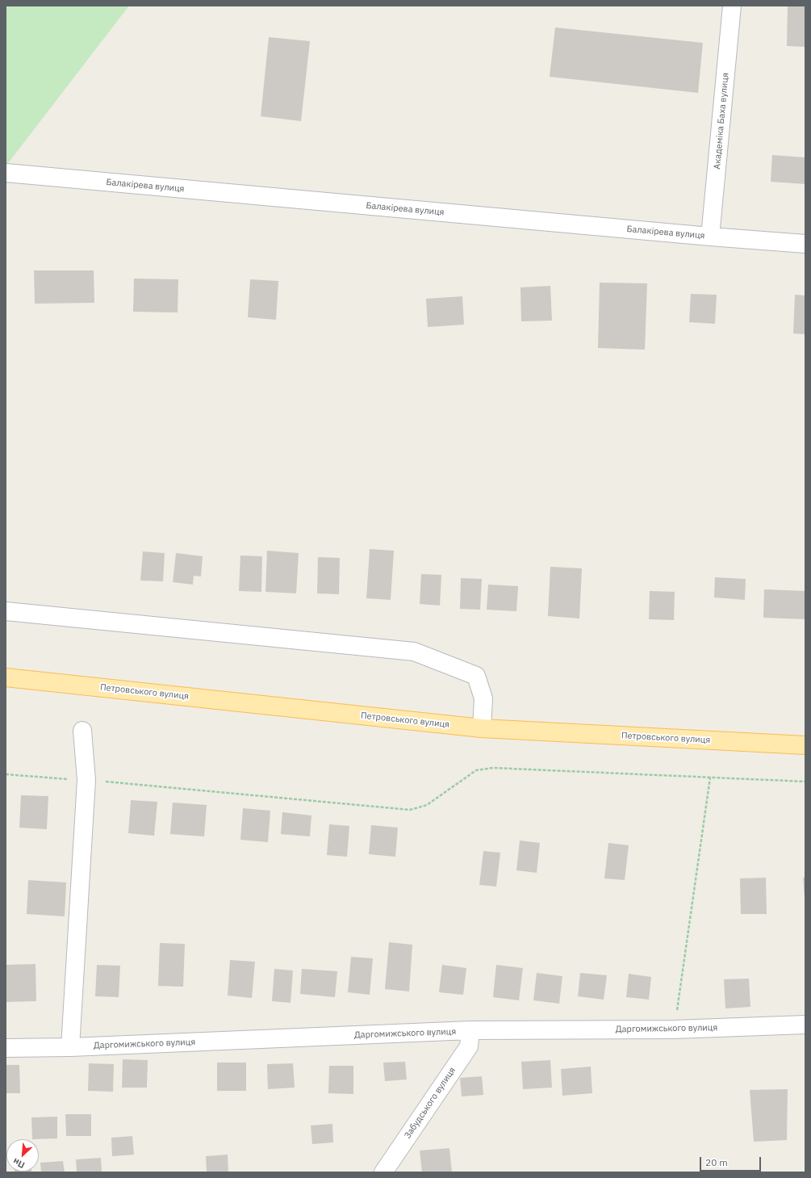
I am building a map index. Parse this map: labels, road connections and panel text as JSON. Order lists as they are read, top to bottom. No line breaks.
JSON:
{"streets":{"main road":["Петровського вулиця"],"street":["Академіка Баха вулиця","Балакірева вулиця","Даргомижського вулиця","Забудського вулиця"]},"crossings":[["Академіка Баха вулиця","Балакірева вулиця"],["Даргомижського вулиця","Забудського вулиця"]],"scale_bar":"20 m","north":"bottom left"}
